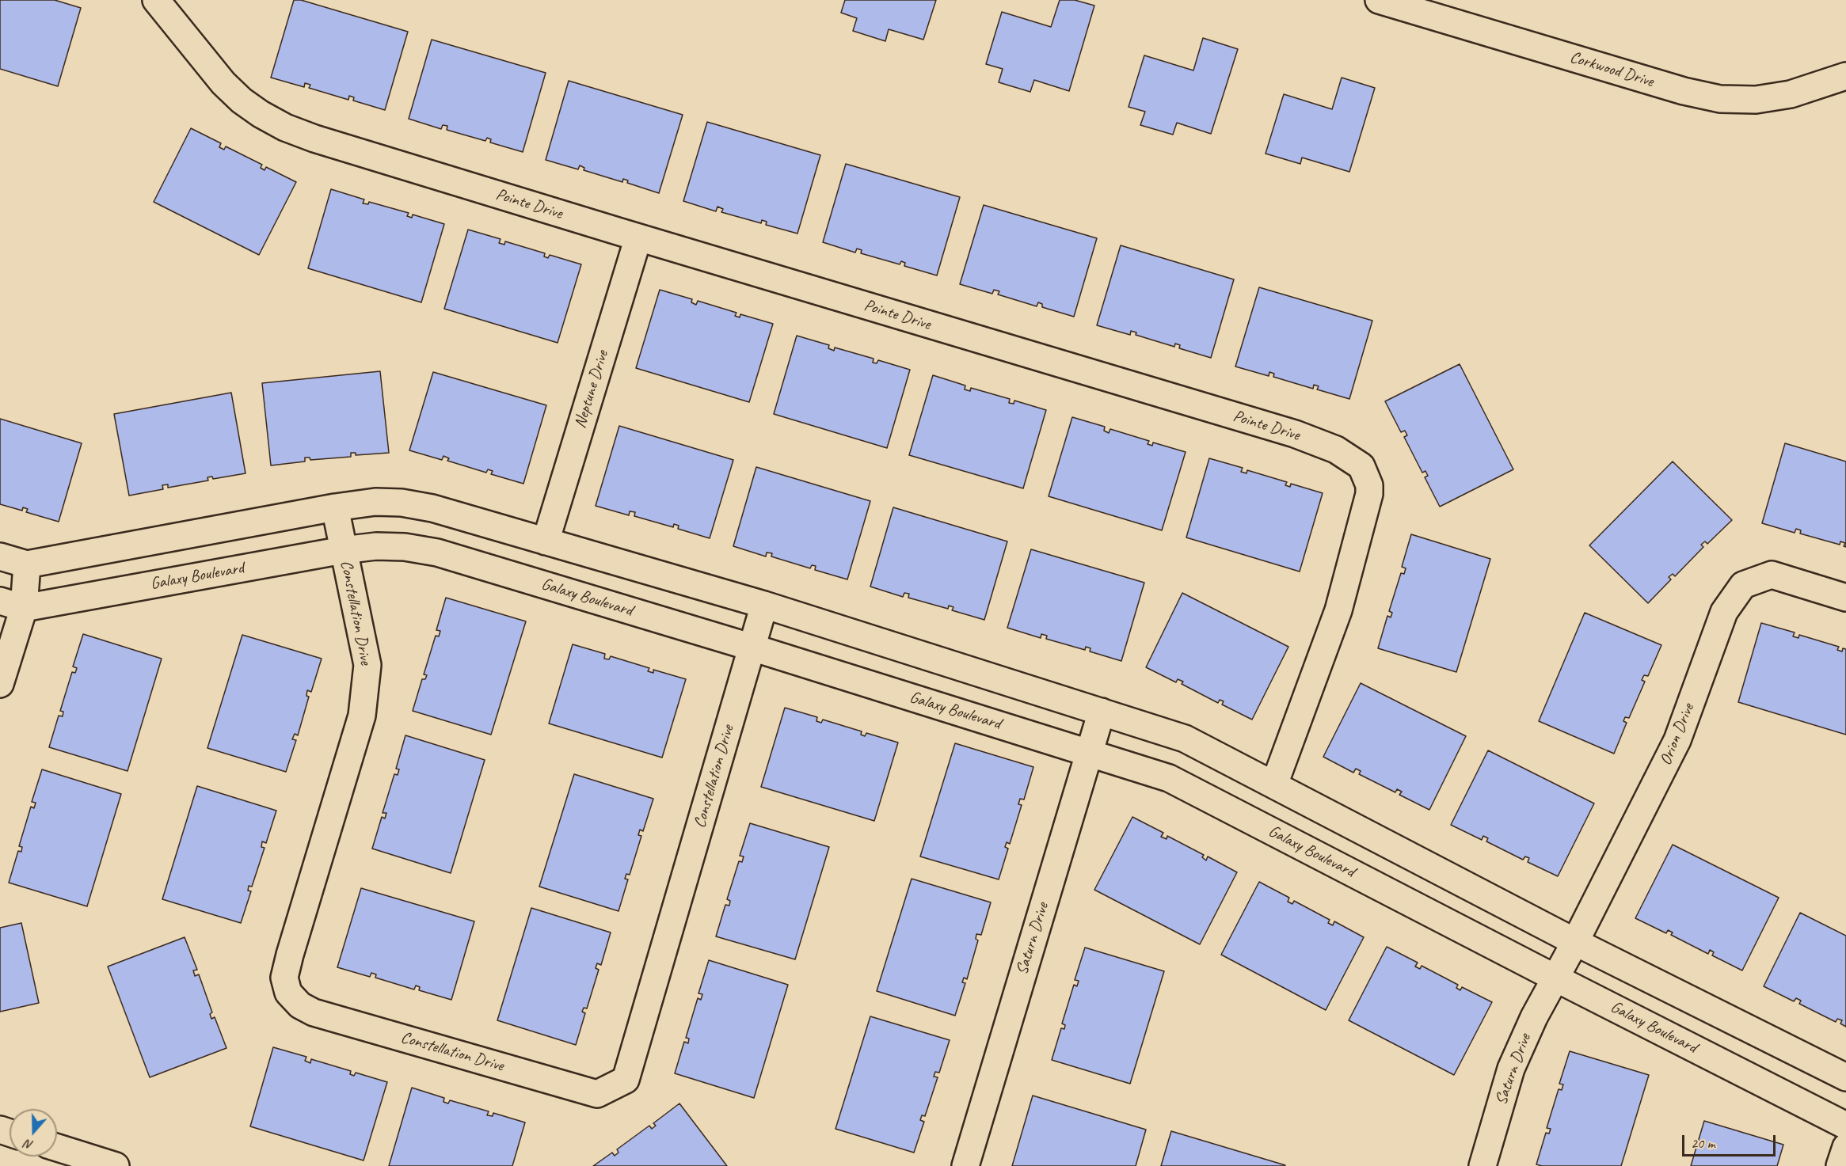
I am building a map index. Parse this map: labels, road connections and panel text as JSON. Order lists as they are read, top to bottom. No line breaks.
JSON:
{"streets":{"street":["Corkwood Drive","Pointe Drive","Neptune Drive","Galaxy Boulevard","Constellation Drive","Orion Drive","Saturn Drive"]},"crossings":[["Pointe Drive","Neptune Drive"],["Galaxy Boulevard","Constellation Drive"],["Galaxy Boulevard","Orion Drive"],["Galaxy Boulevard","Saturn Drive"],["Orion Drive","Saturn Drive"]],"scale_bar":"20 m","north":"bottom"}
